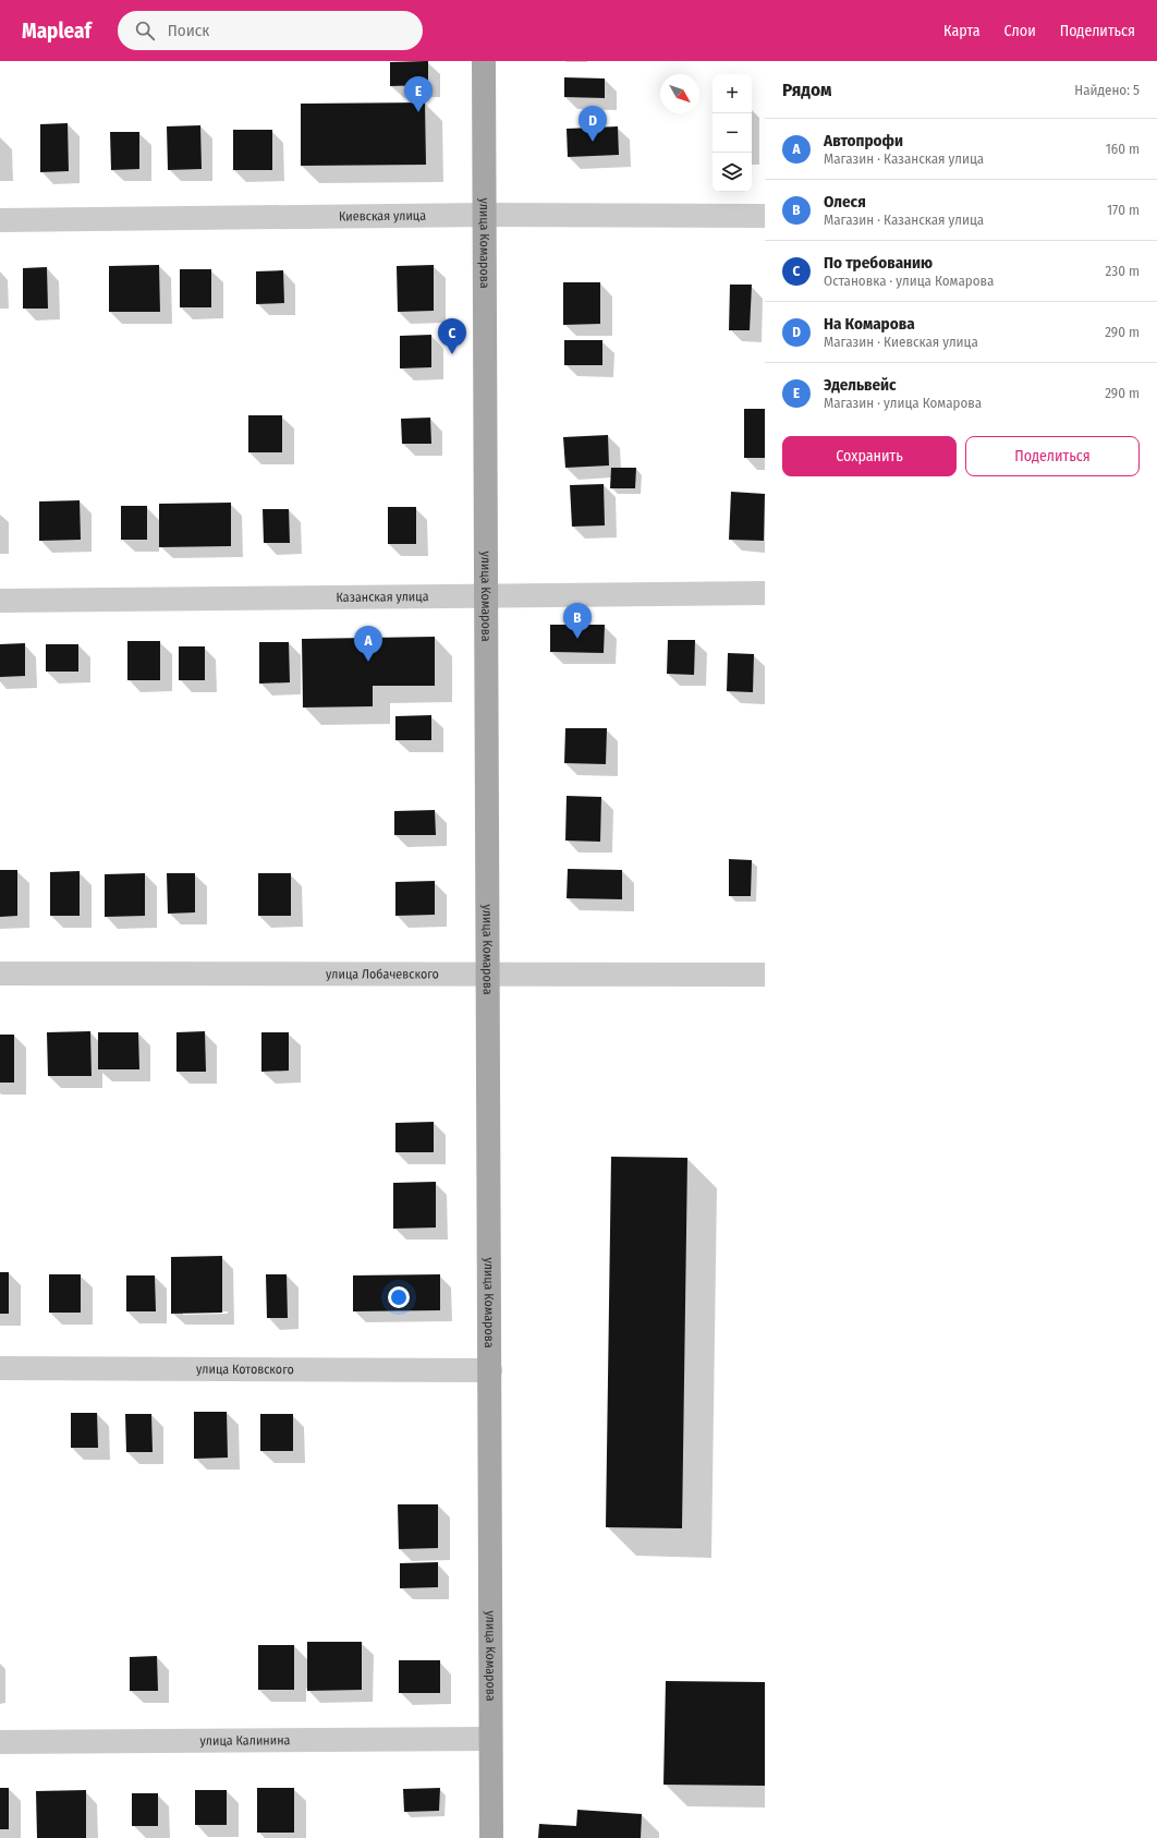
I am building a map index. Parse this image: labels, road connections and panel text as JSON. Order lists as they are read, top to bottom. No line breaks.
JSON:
{"streets":{"main road":["улица Комарова"],"street":["Киевская улица","Казанская улица","улица Лобачевского","улица Котовского","улица Калинина"]},"crossings":[["Киевская улица","улица Комарова"],["улица Комарова","Казанская улица"],["улица Комарова","улица Лобачевского"],["улица Комарова","улица Котовского"],["улица Комарова","улица Калинина"]],"north":"bottom right","page":{"header":"Mapleaf","search":"Поиск","nav":["Карта","Слои","Поделиться"],"heading":["Рядом","Найдено: 5"],"map_buttons":["+","−"],"pins":["E","D","C","B","A"],"list":[{"mark":"A","name":"Автопрофи","note":"Магазин · Казанская улица","value":"160 m"},{"mark":"B","name":"Олеся","note":"Магазин · Казанская улица","value":"170 m"},{"mark":"C","name":"По требованию","note":"Остановка · улица Комарова","value":"230 m"},{"mark":"D","name":"На Комарова","note":"Магазин · Киевская улица","value":"290 m"},{"mark":"E","name":"Эдельвейс","note":"Магазин · улица Комарова","value":"290 m"}],"buttons":["Сохранить","Поделиться"]}}
